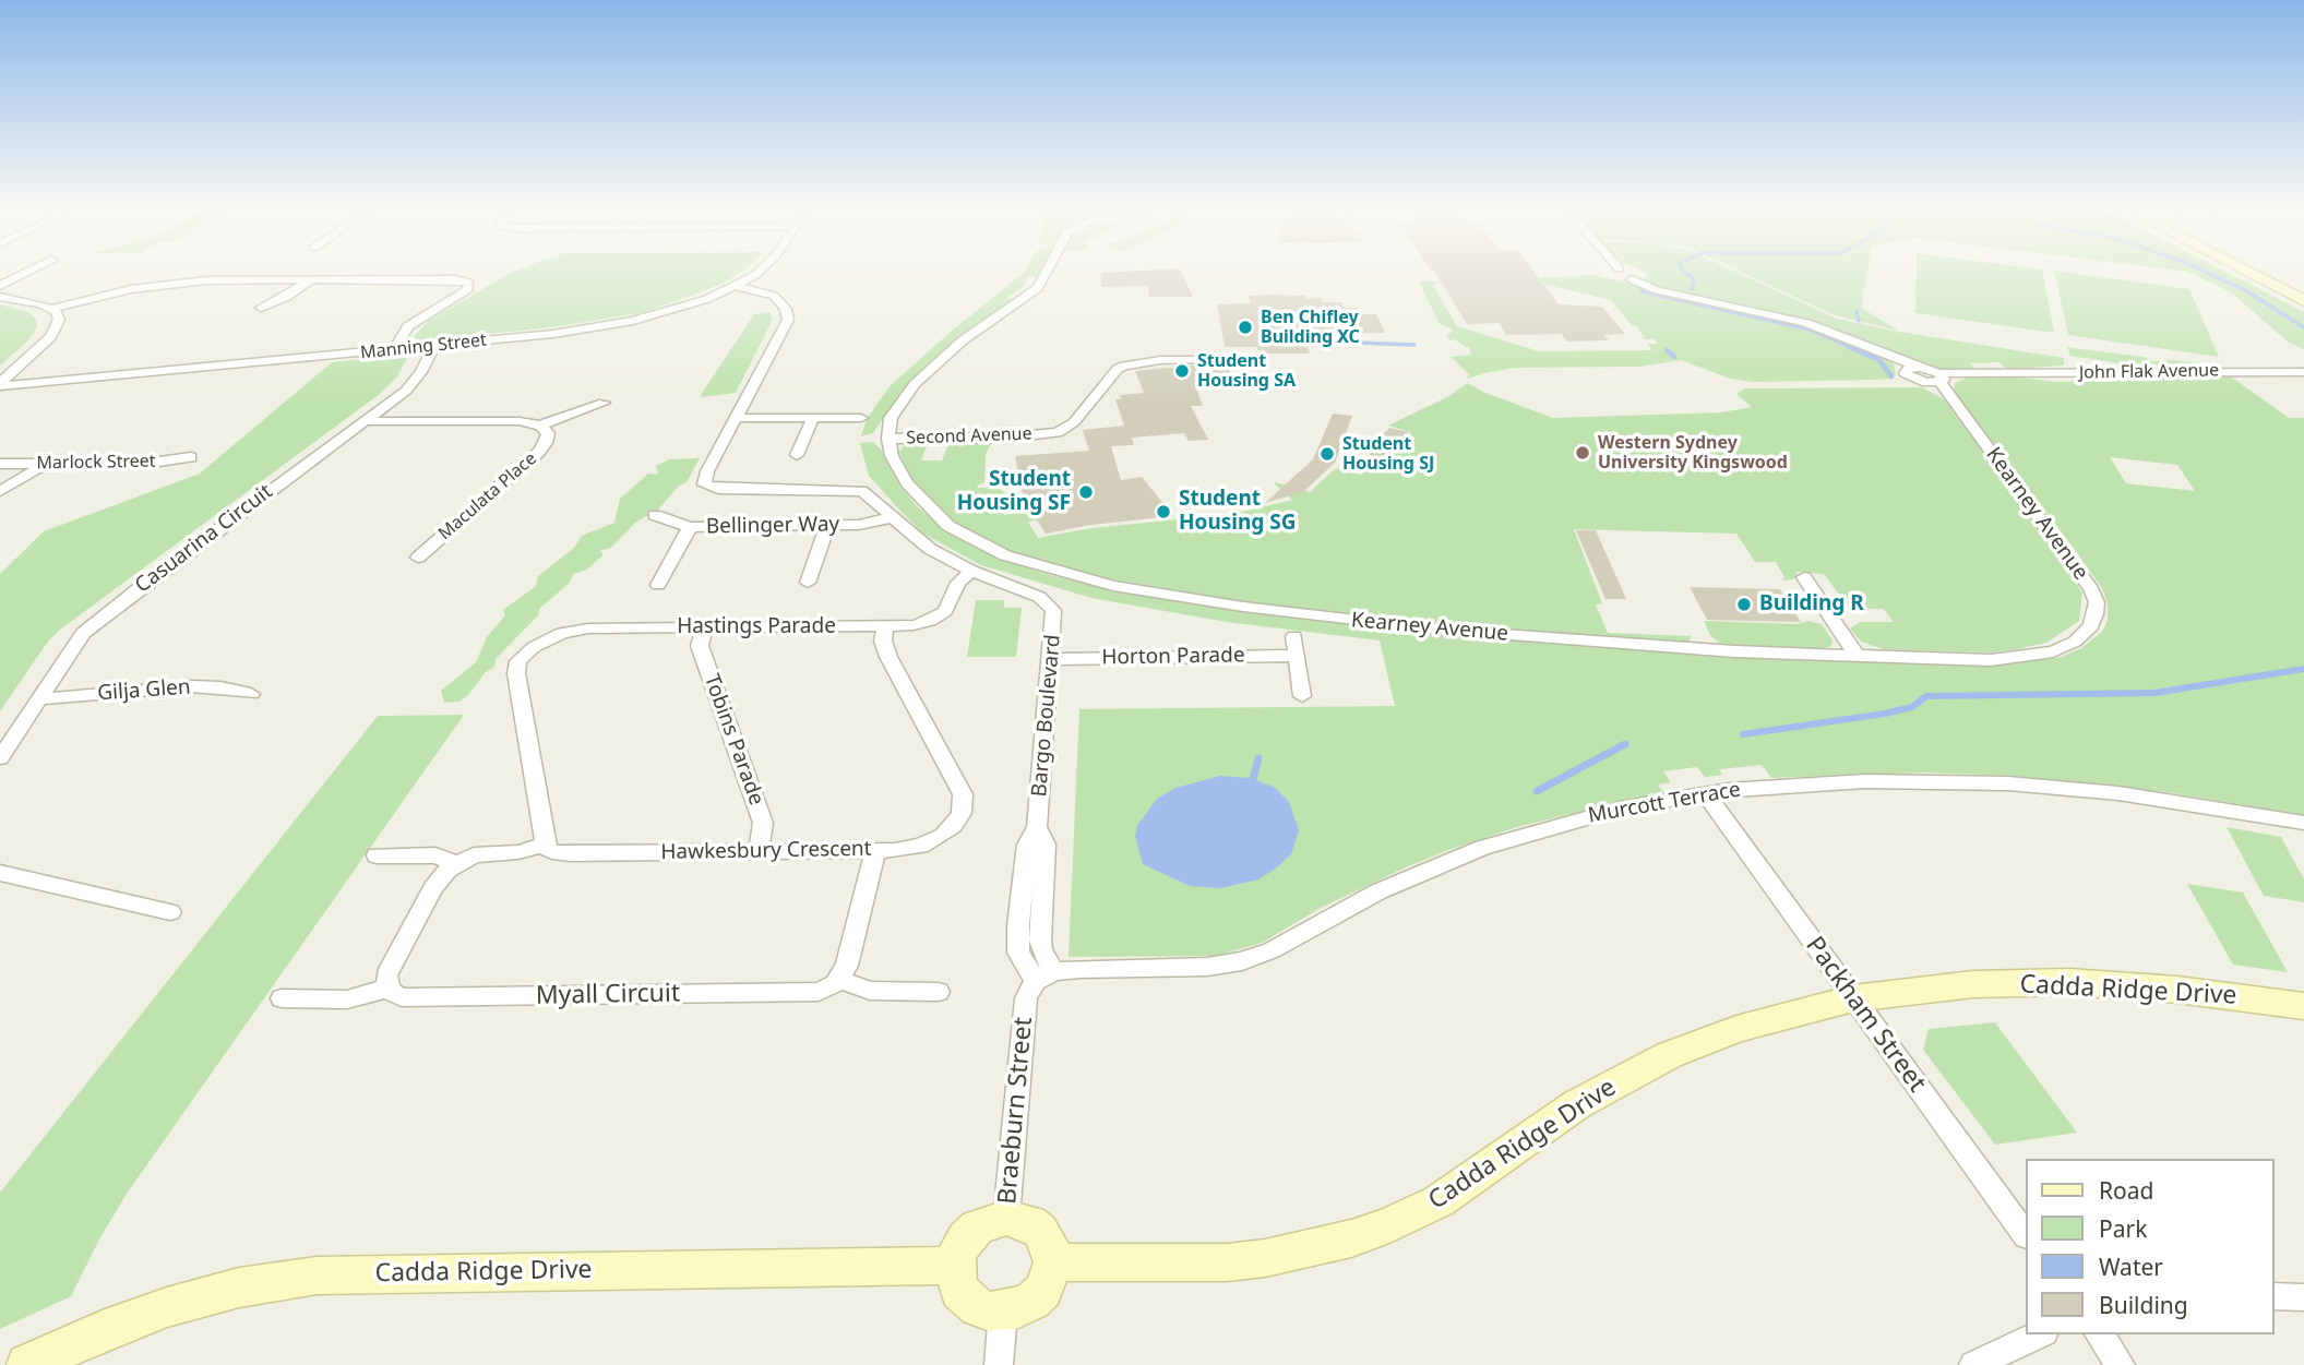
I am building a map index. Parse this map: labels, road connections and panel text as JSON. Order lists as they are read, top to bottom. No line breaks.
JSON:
{"streets":{"street":["Manning Street","John Flak Avenue","Second Avenue","Marlock Street","Maculata Place","Kearney Avenue","Bellinger Way","Casuarina Circuit","Hastings Parade","Horton Parade","Gilja Glen","Bargo Boulevard","Tobins Parade","Murcott Terrace","Hawkesbury Crescent","Cadda Ridge Drive","Myall Circuit","Packham Street","Braeburn Street"]},"crossings":[["Manning Street","Casuarina Circuit"],["John Flak Avenue","Kearney Avenue"],["Second Avenue","Kearney Avenue"],["Maculata Place","Casuarina Circuit"],["Bellinger Way","Bargo Boulevard"],["Casuarina Circuit","Gilja Glen"],["Hastings Parade","Bargo Boulevard"],["Hastings Parade","Tobins Parade"],["Hastings Parade","Hawkesbury Crescent"],["Horton Parade","Bargo Boulevard"],["Bargo Boulevard","Murcott Terrace"],["Bargo Boulevard","Braeburn Street"],["Tobins Parade","Hawkesbury Crescent"],["Murcott Terrace","Packham Street"],["Murcott Terrace","Braeburn Street"],["Cadda Ridge Drive","Packham Street"],["Cadda Ridge Drive","Braeburn Street"]],"places":["Ben Chifley Building XC","Student Housing SA","Western Sydney University Kingswood","Student Housing SJ","Student Housing SF","Student Housing SG","Building R"],"legend":["Road","Park","Water","Building"]}
